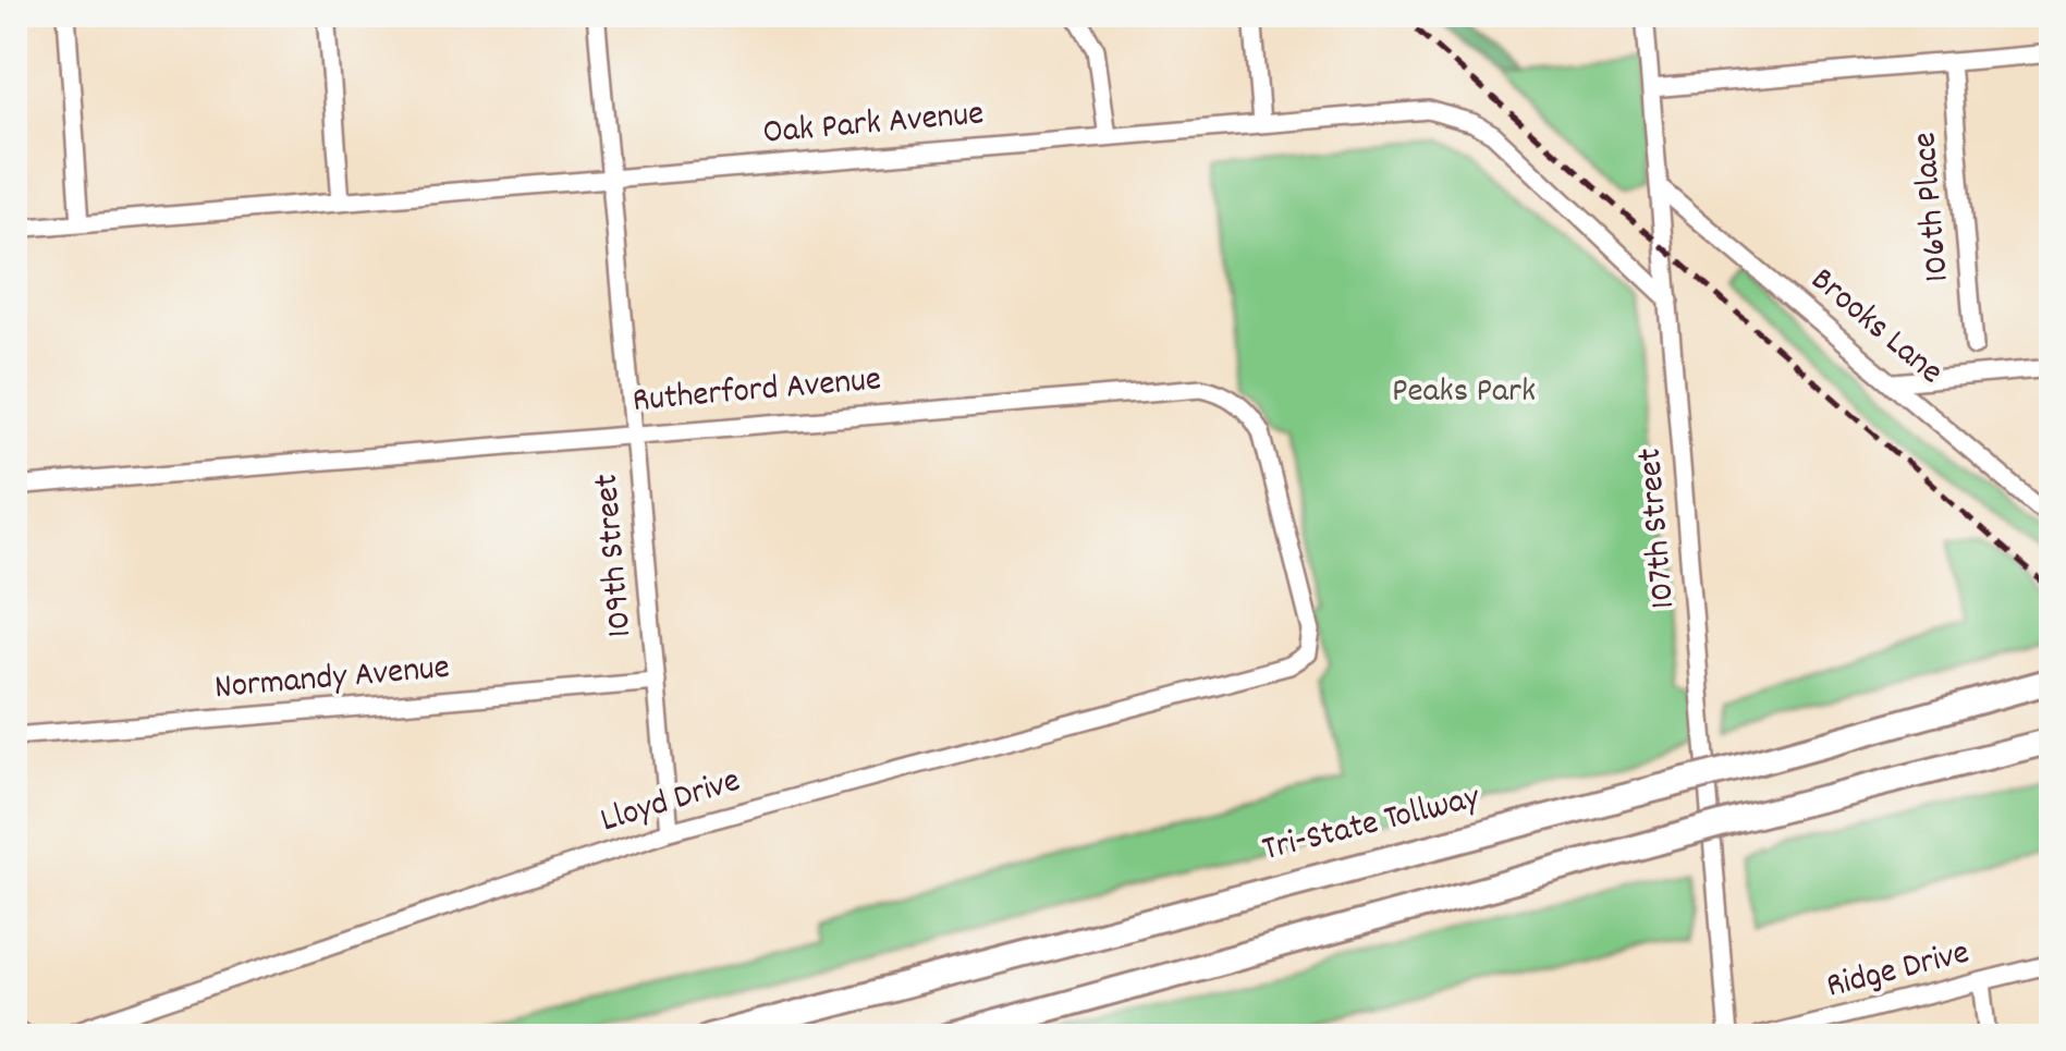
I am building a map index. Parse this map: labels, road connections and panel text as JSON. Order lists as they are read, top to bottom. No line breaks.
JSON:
{"streets":{"highway":["Tri-State Tollway"],"street":["Oak Park Avenue","106th Place","Brooks Lane","Rutherford Avenue","107th Street","109th Street","Normandy Avenue","Lloyd Drive","Ridge Drive"]},"crossings":[["Oak Park Avenue","107th Street"],["Oak Park Avenue","109th Street"],["Brooks Lane","107th Street"],["Rutherford Avenue","109th Street"],["Rutherford Avenue","Lloyd Drive"],["109th Street","Normandy Avenue"],["109th Street","Lloyd Drive"]],"parks":["Peaks Park"]}
